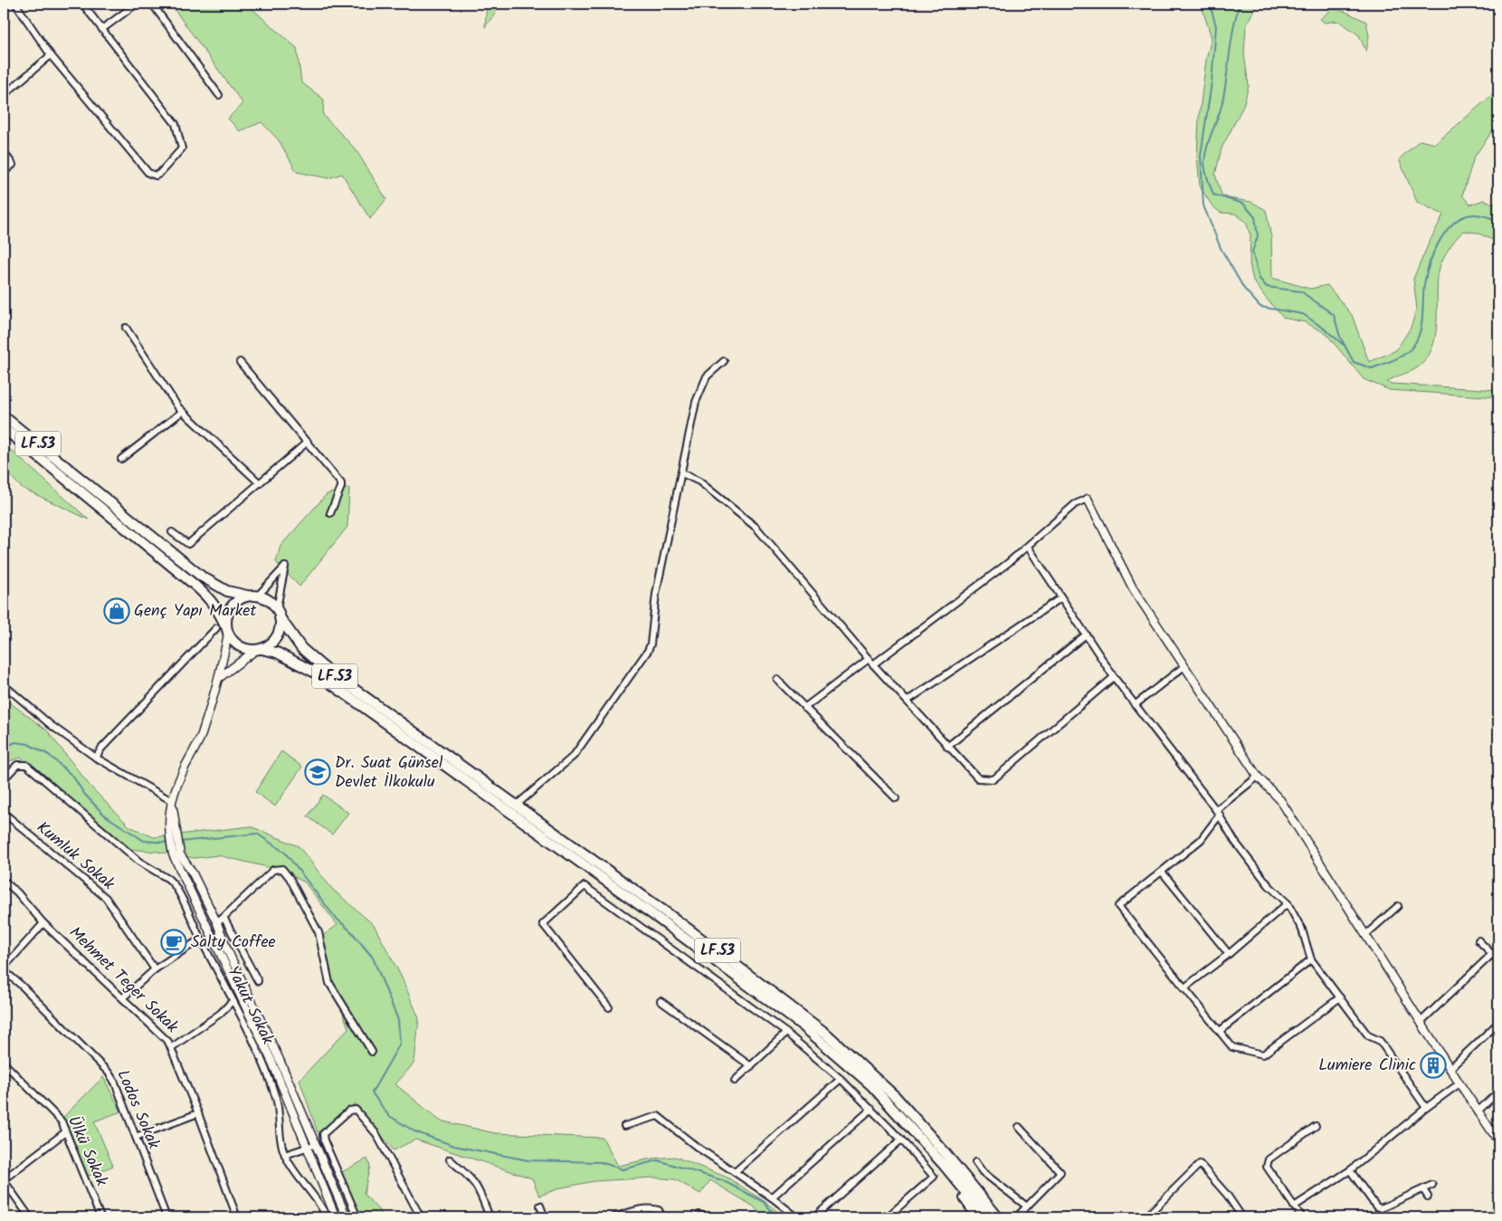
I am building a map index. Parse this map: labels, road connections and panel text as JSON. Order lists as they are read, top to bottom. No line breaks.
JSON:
{"streets":{"highway":["LF.53"],"street":["Kumluk Sokak","Mehmet Teger Sokak","Yakut Sokak","Lodos Sokak","Ülkü Sokak"]},"places":{"shop":["Genç Yapı Market"],"school or university":["Dr. Suat Günsel Devlet İlkokulu"],"cafe":["Salty Coffee"],"building":["Lumiere Clinic"]}}
